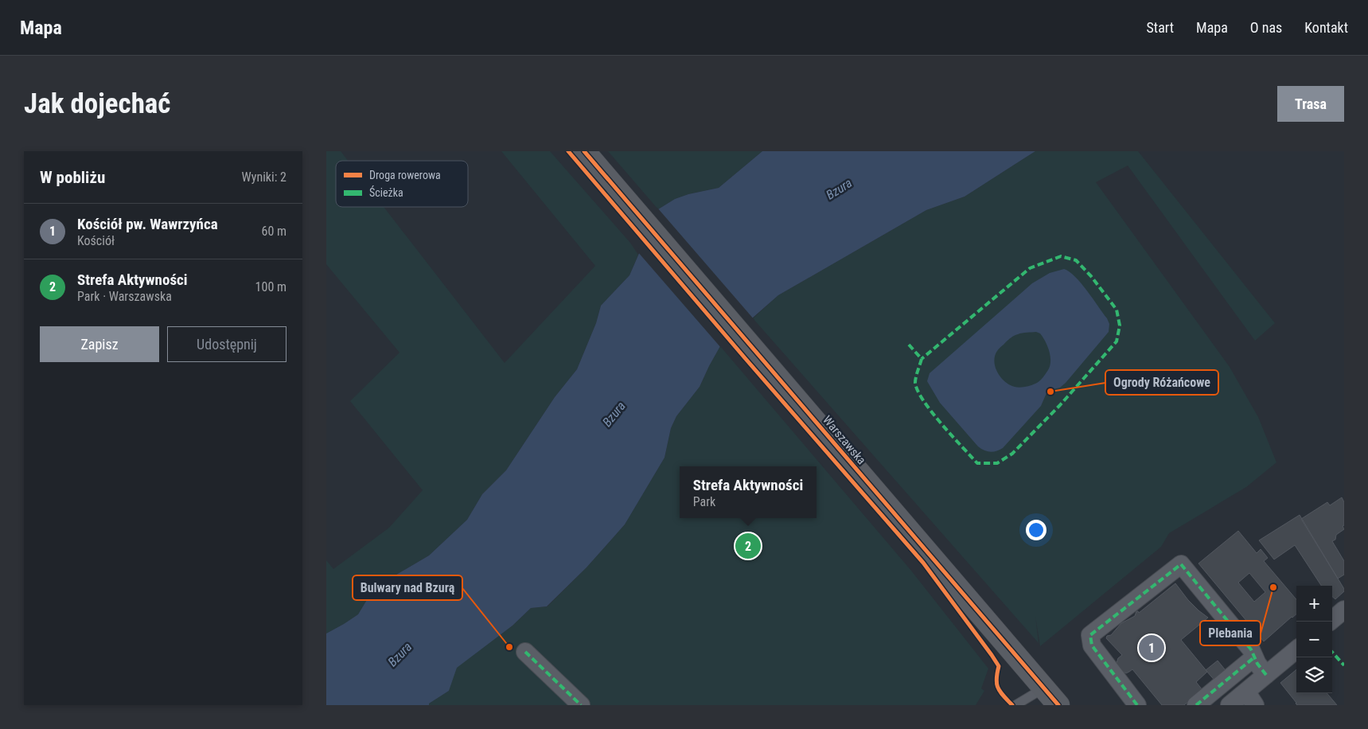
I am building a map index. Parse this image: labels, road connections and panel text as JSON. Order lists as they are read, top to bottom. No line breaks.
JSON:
{"streets":{"street":["Warszawska"]},"water":["Bzura"],"places":["Ogrody Różańcowe","Plebania","Bulwary nad Bzurą"],"legend":["Droga rowerowa","Ścieżka"],"page":{"header":"Mapa","nav":["Start","Mapa","O nas","Kontakt"],"buttons":["Trasa",["Zapisz","Udostępnij"]],"title":"Jak dojechać","heading":["W pobliżu","Wyniki: 2"],"list":[{"mark":"1","name":"Kościół pw. Wawrzyńca","note":"Kościół","value":"60 m"},{"mark":"2","name":"Strefa Aktywności","note":"Park · Warszawska","value":"100 m"}],"popup":["Strefa Aktywności","Park"],"pins":["2","1"],"map_buttons":["+","−"]}}
